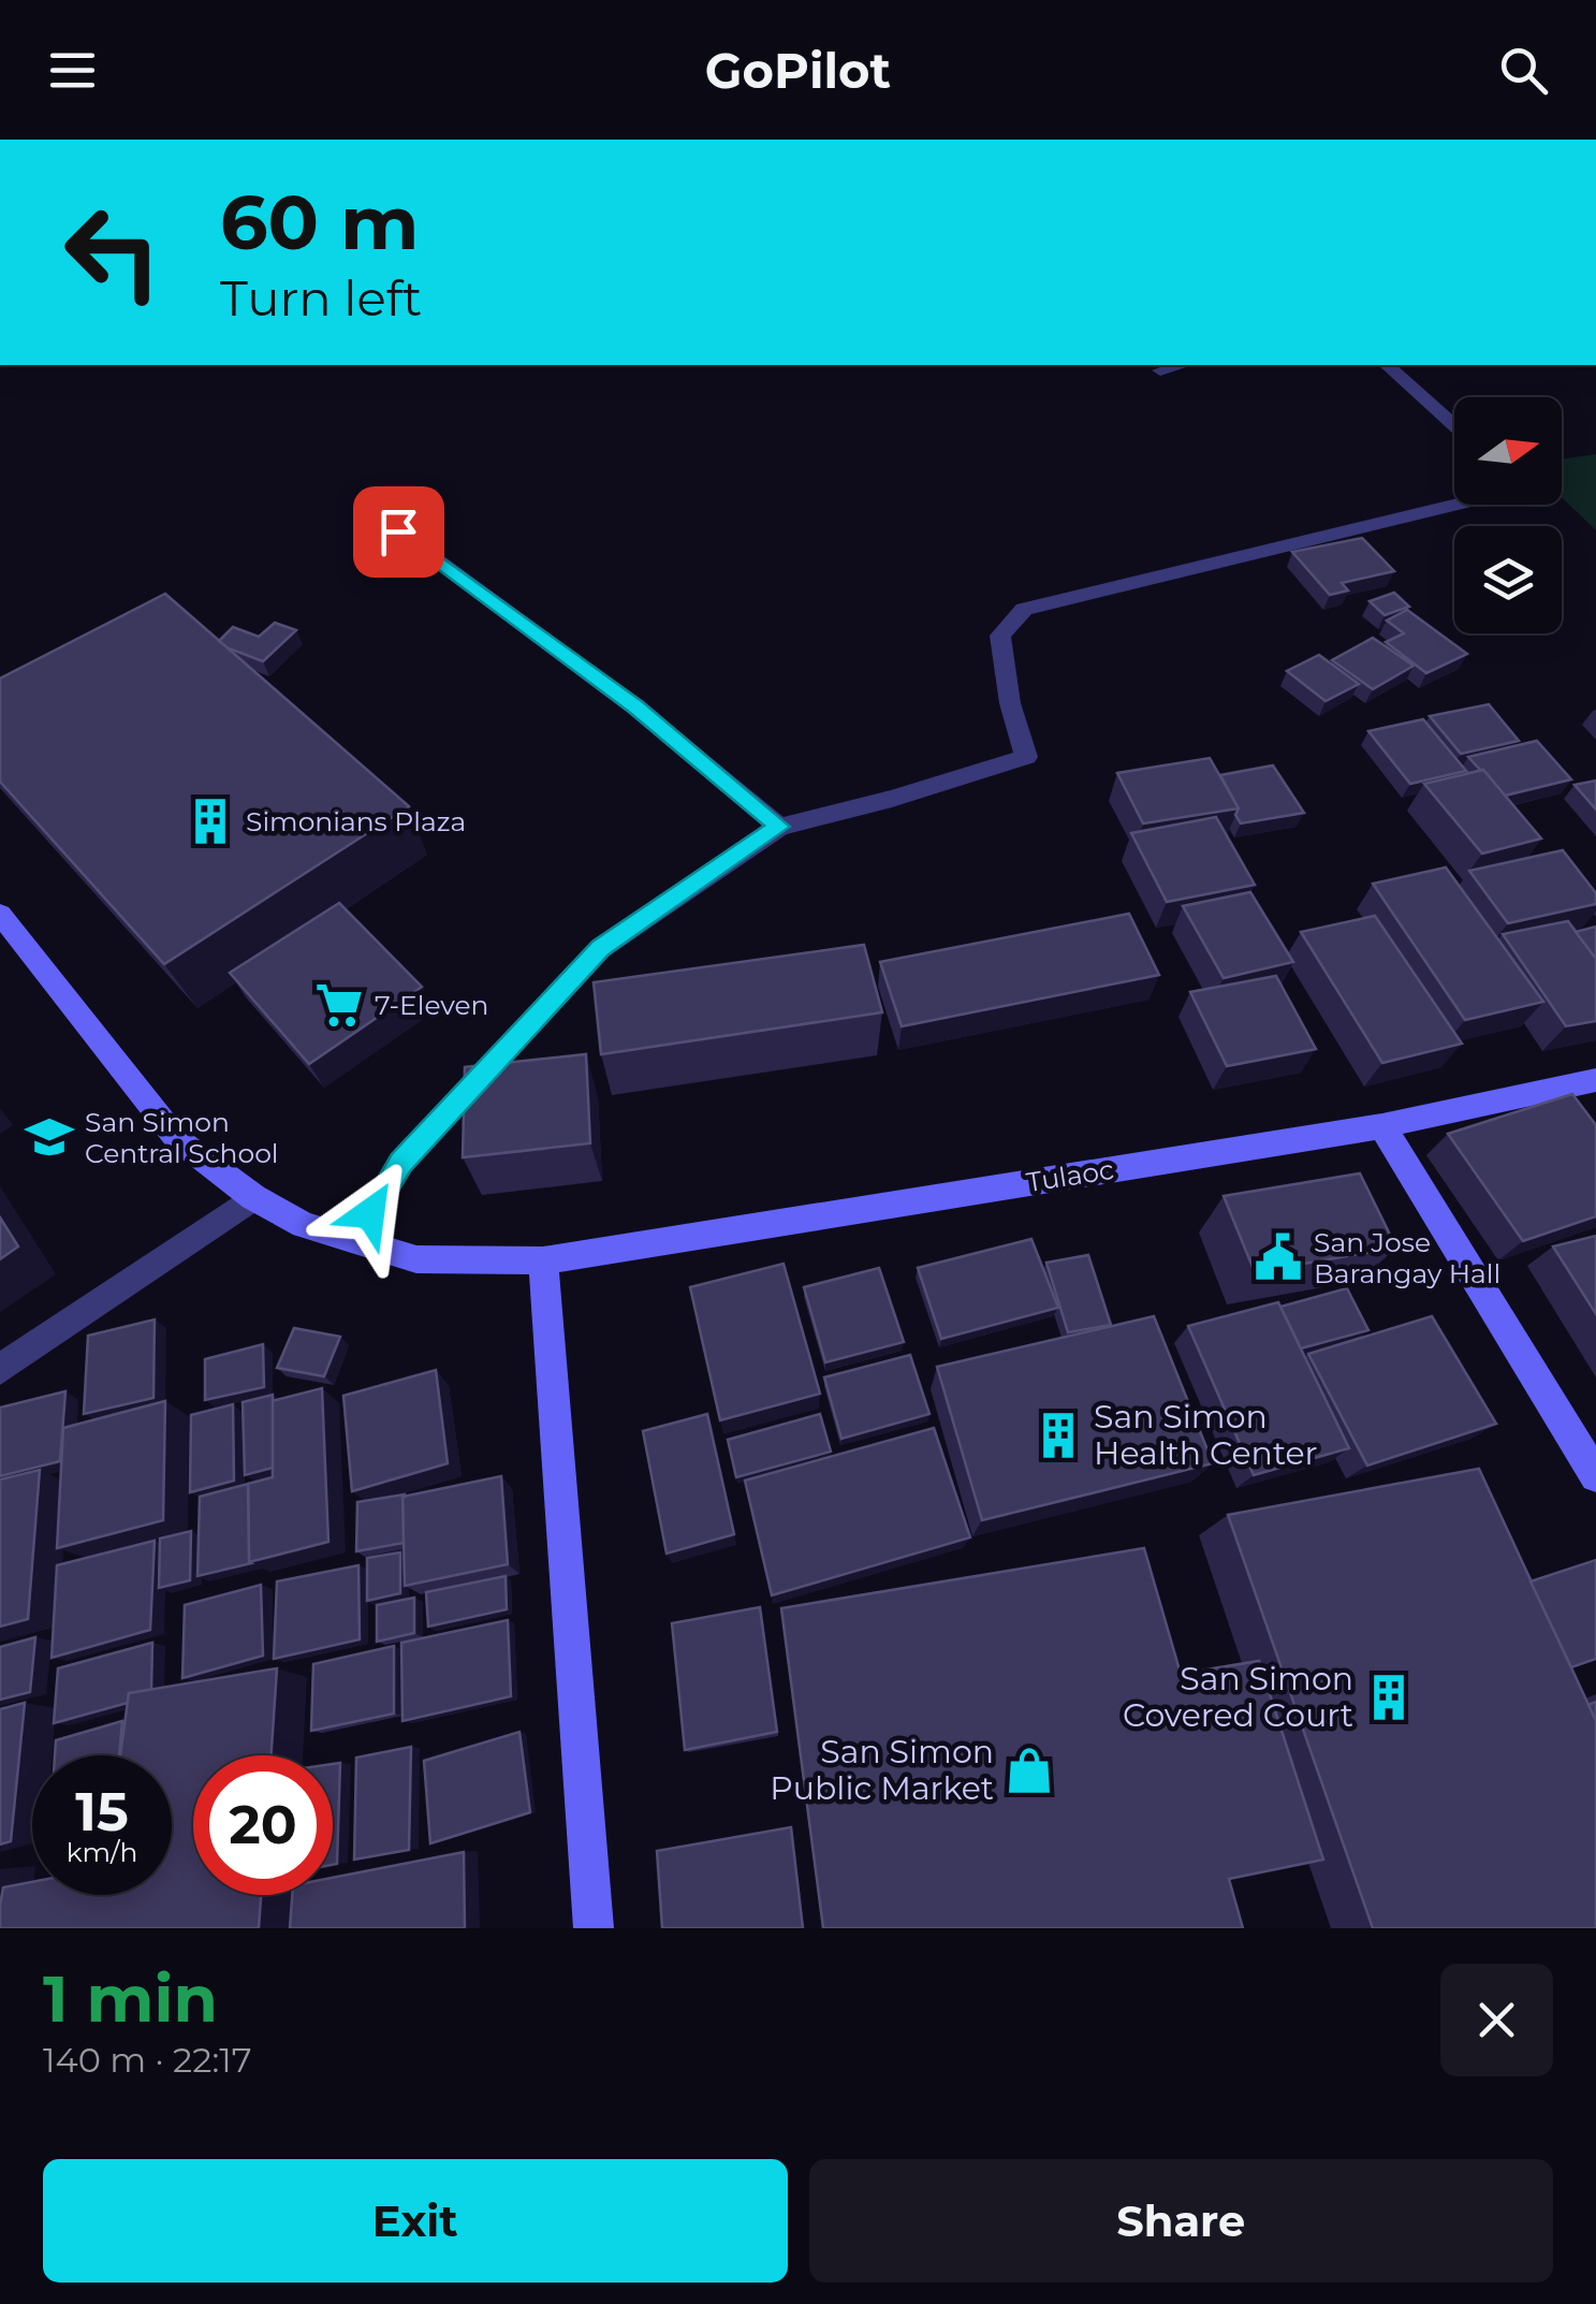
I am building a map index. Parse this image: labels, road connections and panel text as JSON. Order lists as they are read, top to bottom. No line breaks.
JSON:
{"streets":{"main road":["Tulaoc"]},"places":{"building":["Simonians Plaza","San Simon Health Center","San Simon Covered Court"],"supermarket":["7-Eleven"],"school or university":["San Simon Central School"],"public building":["San Jose Barangay Hall"],"shop":["San Simon Public Market"]},"north":"right","page":{"header":"GoPilot","turn":["60 m","Turn left"],"speed":"15 km/h","limit":"20","heading":["1 min","140 m · 22:17"],"buttons":["Exit","Share"]}}
